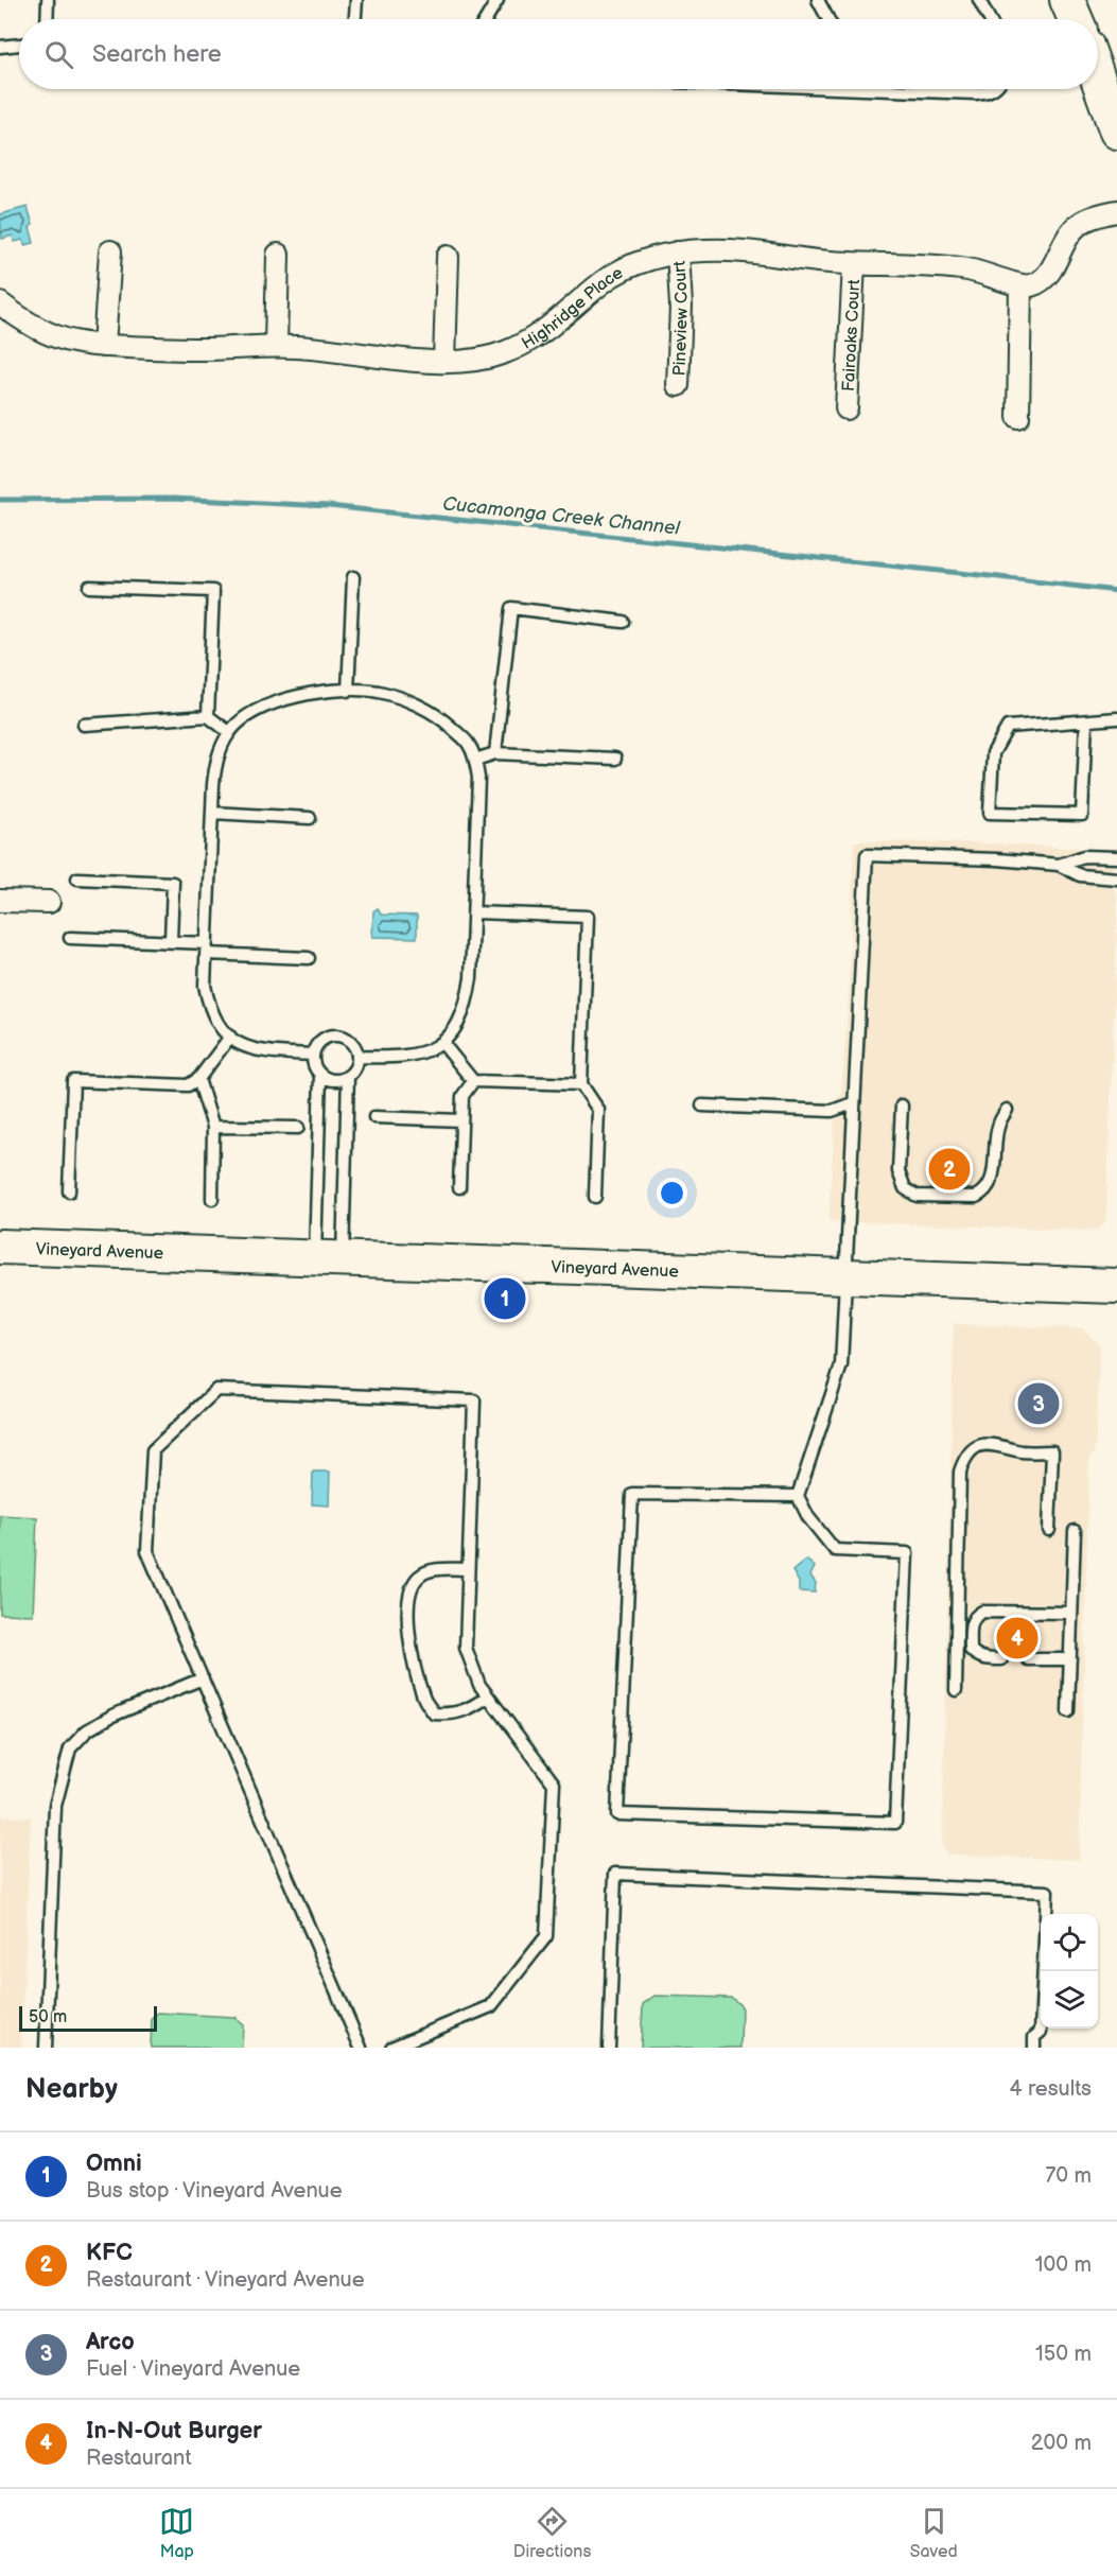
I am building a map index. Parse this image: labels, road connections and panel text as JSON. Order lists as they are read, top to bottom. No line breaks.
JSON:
{"streets":{"main road":["Vineyard Avenue"],"street":["Highridge Place","Pineview Court","Fairoaks Court"]},"crossings":[["Highridge Place","Pineview Court"],["Highridge Place","Fairoaks Court"]],"water":["Cucamonga Creek Channel"],"scale_bar":"50 m","page":{"search":"Search here","pins":["2","1","3","4"],"scale":"50 m","heading":["Nearby","4 results"],"list":[{"mark":"1","name":"Omni","note":"Bus stop · Vineyard Avenue","value":"70 m"},{"mark":"2","name":"KFC","note":"Restaurant · Vineyard Avenue","value":"100 m"},{"mark":"3","name":"Arco","note":"Fuel · Vineyard Avenue","value":"150 m"},{"mark":"4","name":"In-N-Out Burger","note":"Restaurant","value":"200 m"}],"nav":["Map","Directions","Saved"]}}
